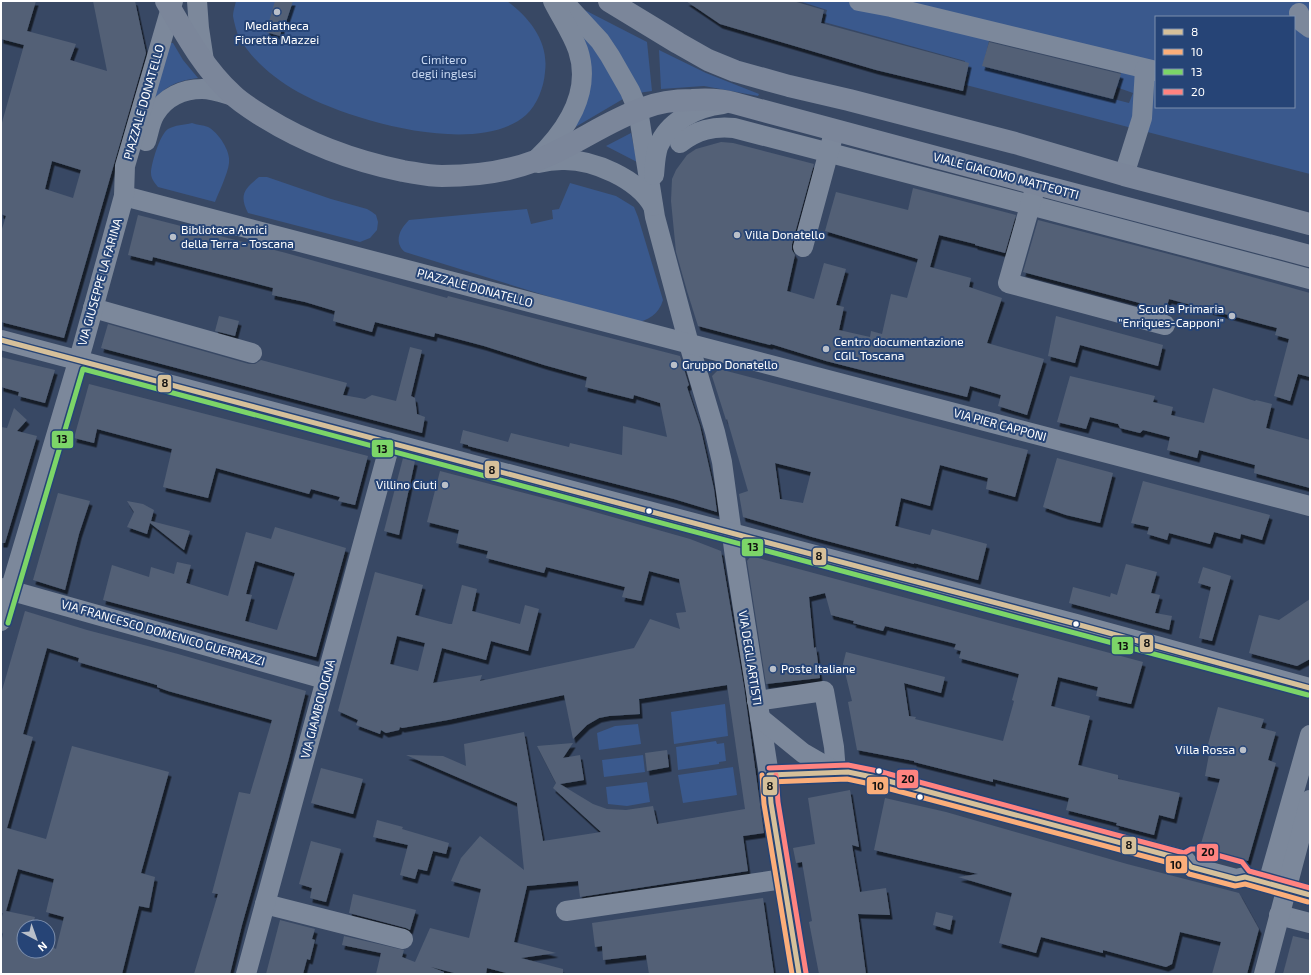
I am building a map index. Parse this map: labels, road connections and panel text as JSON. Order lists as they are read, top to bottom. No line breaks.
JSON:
{"streets":{"main road":["PIAZZALE DONATELLO","VIALE GIACOMO MATTEOTTI"],"street":["VIA GIUSEPPE LA FARINA","VIA PIER CAPPONI","VIA FRANCESCO DOMENICO GUERRAZZI","VIA DEGLI ARTISTI","VIA GIAMBOLOGNA"]},"crossings":[["PIAZZALE DONATELLO","VIALE GIACOMO MATTEOTTI"],["PIAZZALE DONATELLO","VIA GIUSEPPE LA FARINA"],["PIAZZALE DONATELLO","VIA PIER CAPPONI"],["PIAZZALE DONATELLO","VIA DEGLI ARTISTI"],["VIA GIUSEPPE LA FARINA","VIA FRANCESCO DOMENICO GUERRAZZI"],["VIA PIER CAPPONI","VIA DEGLI ARTISTI"],["VIA FRANCESCO DOMENICO GUERRAZZI","VIA GIAMBOLOGNA"]],"parks":["Cimitero degli inglesi"],"places":["Mediatheca Fioretta Mazzei","Villa Donatello","Biblioteca Amici della Terra - Toscana","Scuola Primaria \"Enriques-Capponi\"","Centro documentazione CGIL Toscana","Gruppo Donatello","Villino Ciuti","Poste Italiane","Villa Rossa"],"lines":["transit line 8","transit line 13","transit line 20","transit line 10"],"legend":["8","10","13","20"],"north":"bottom right"}
